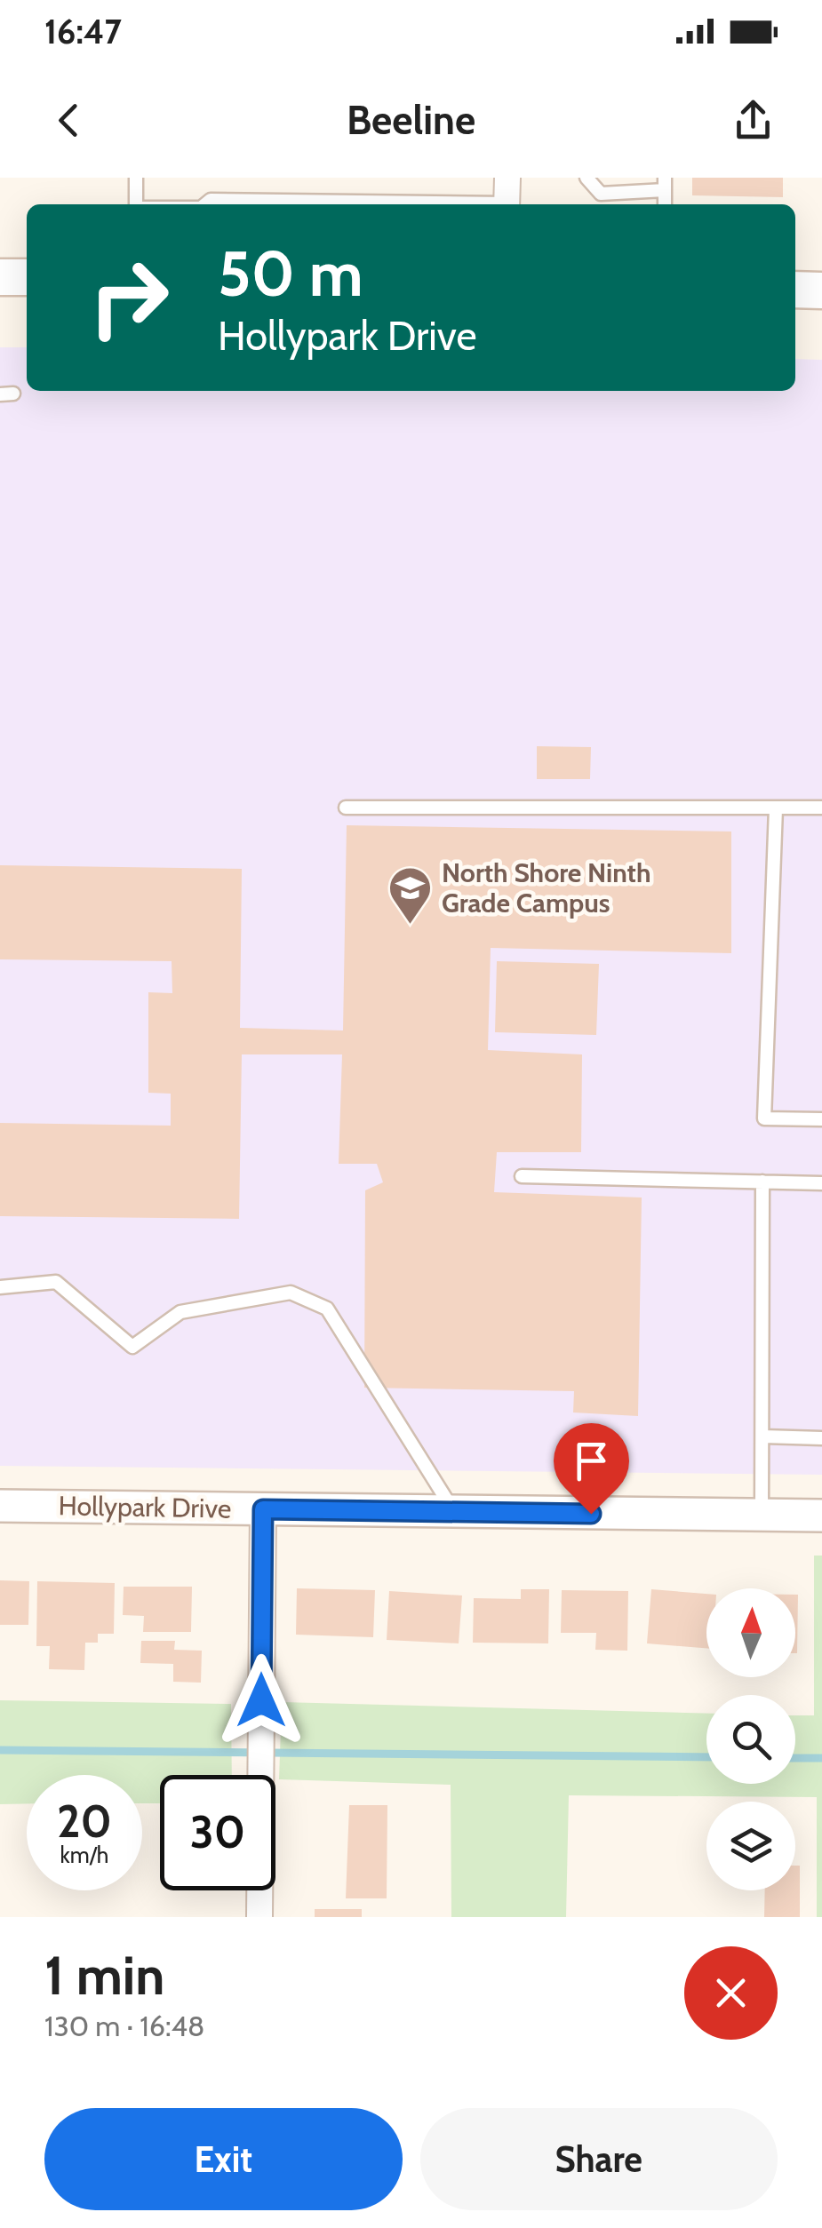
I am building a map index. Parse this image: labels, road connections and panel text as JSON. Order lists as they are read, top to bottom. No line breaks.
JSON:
{"streets":{"street":["Hollypark Drive"]},"places":{"school or university":["North Shore Ninth Grade Campus"]},"north":"top","page":{"status":"16:47","header":"Beeline","turn":["50 m","Hollypark Drive"],"speed":"20 km/h","limit":"30","heading":["1 min","130 m · 16:48"],"buttons":["Exit","Share"]}}
